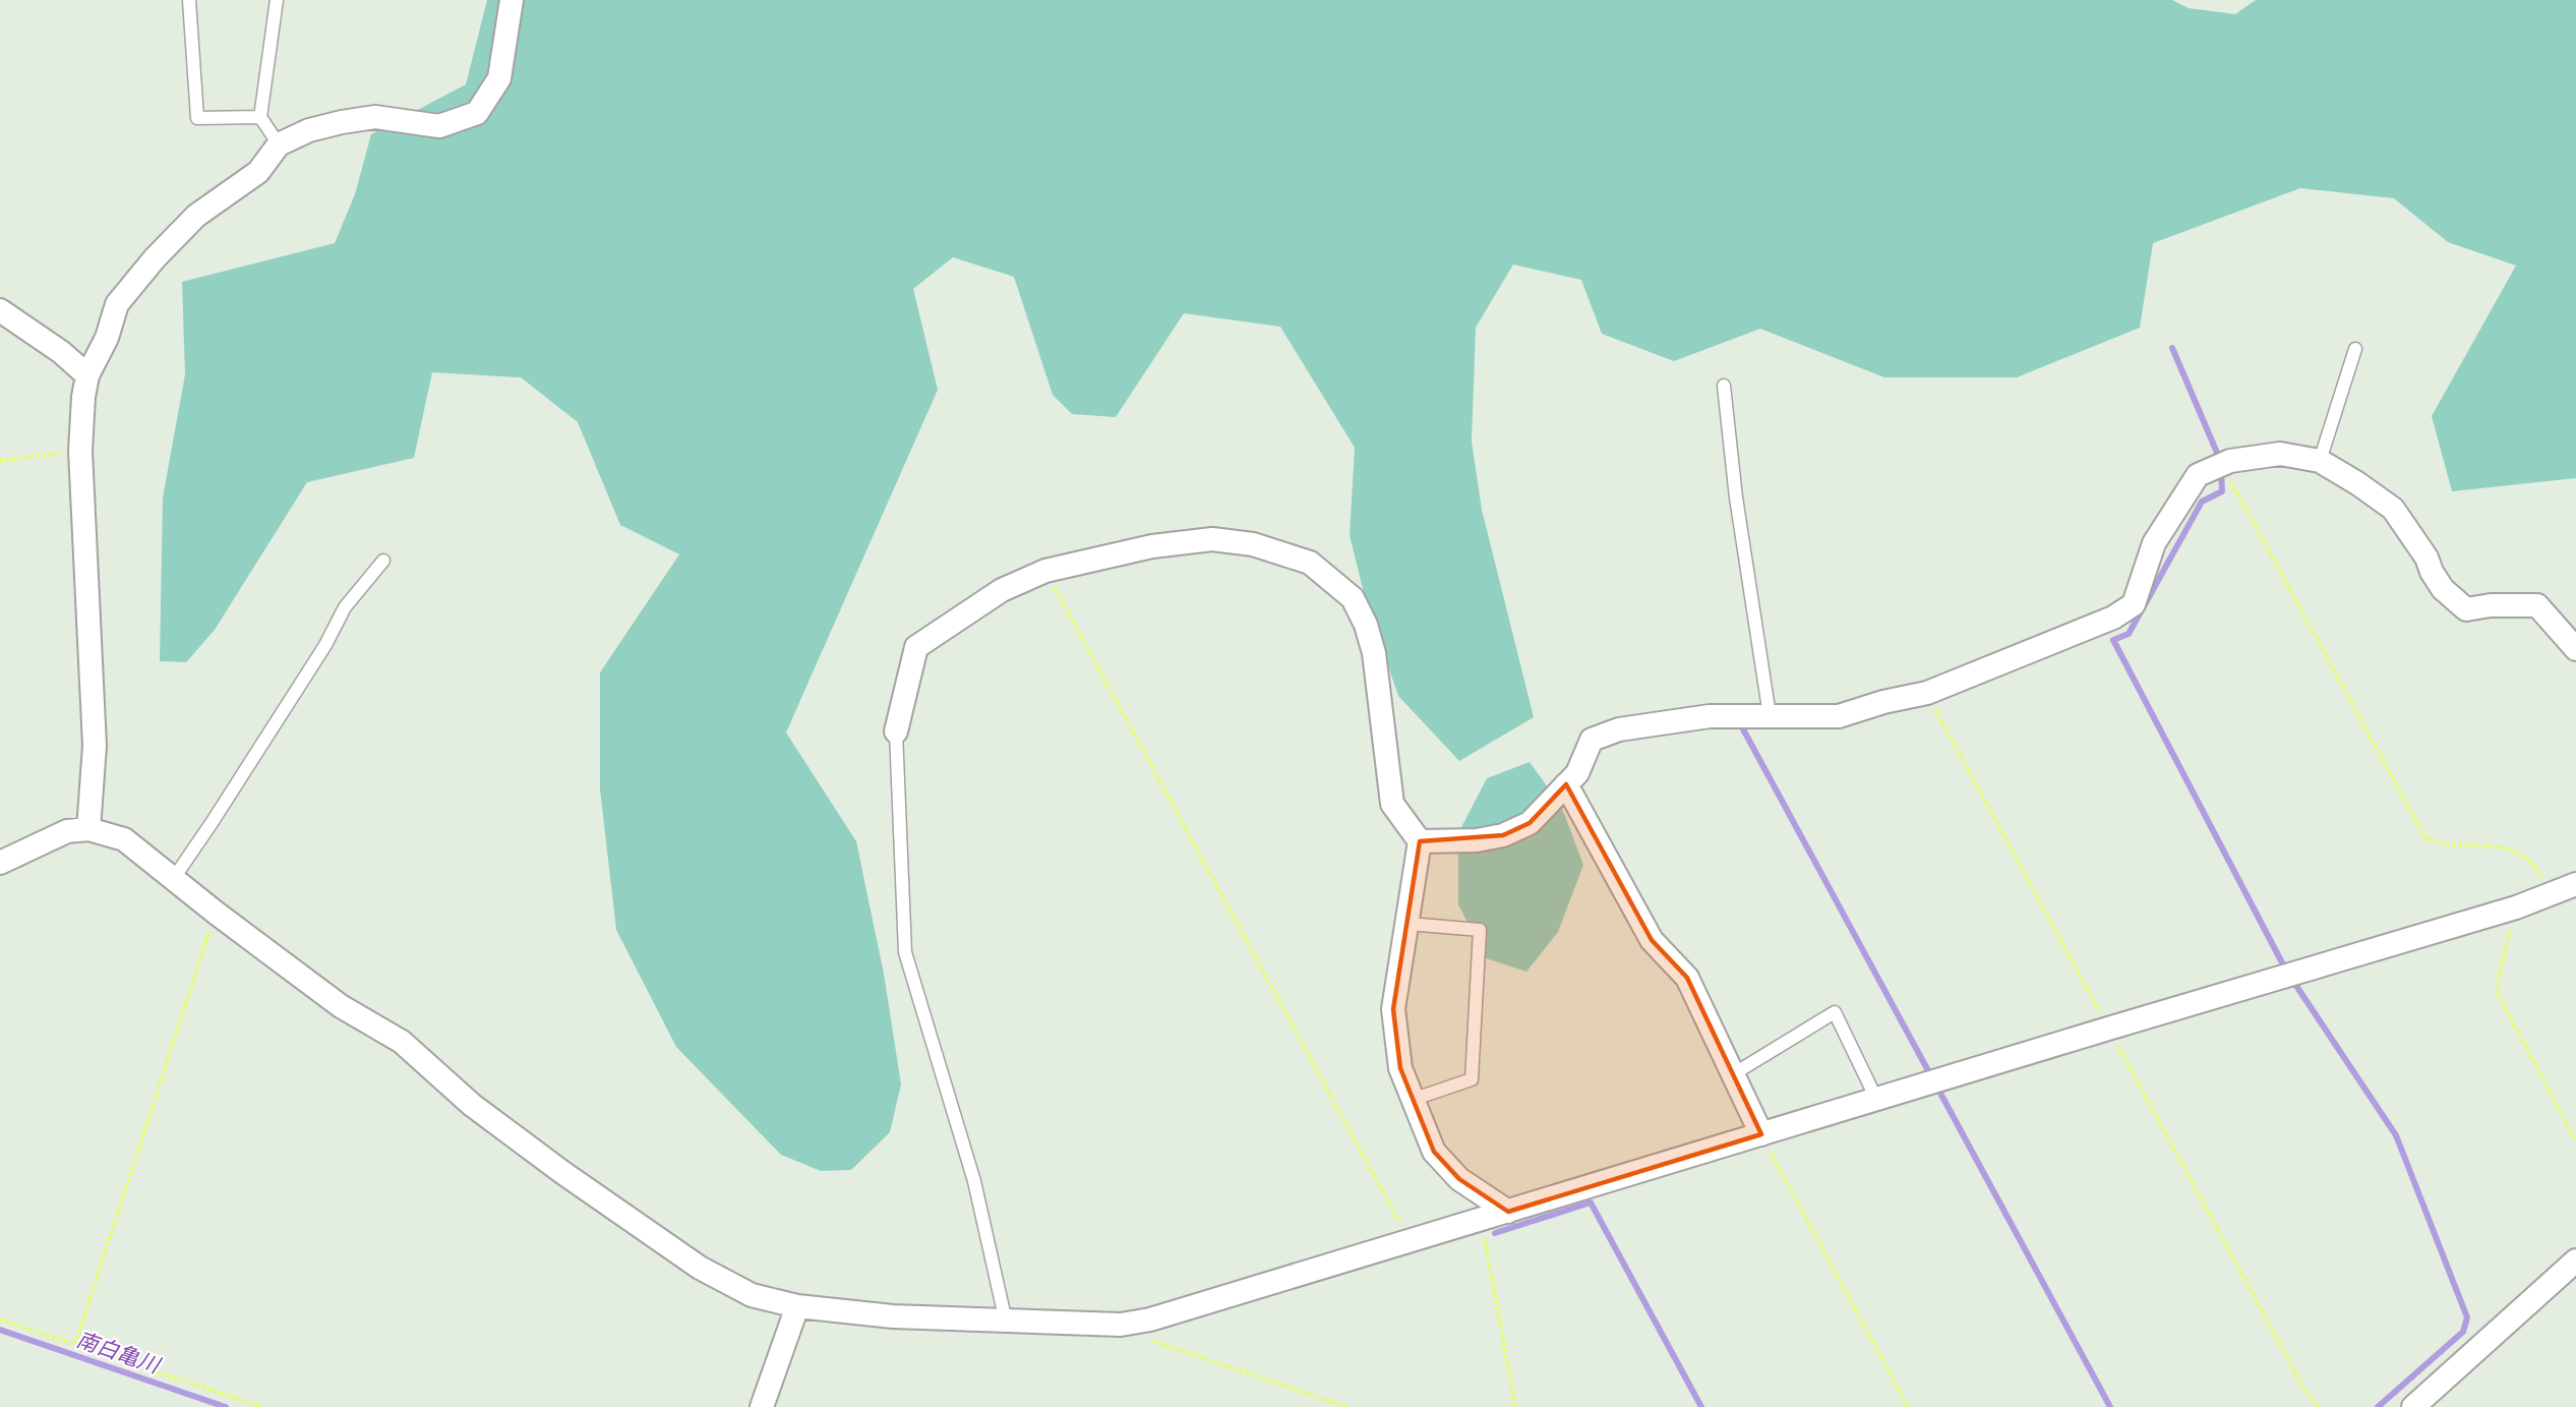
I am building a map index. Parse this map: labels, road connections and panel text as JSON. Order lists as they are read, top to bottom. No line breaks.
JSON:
{"water":["南白亀川"]}
